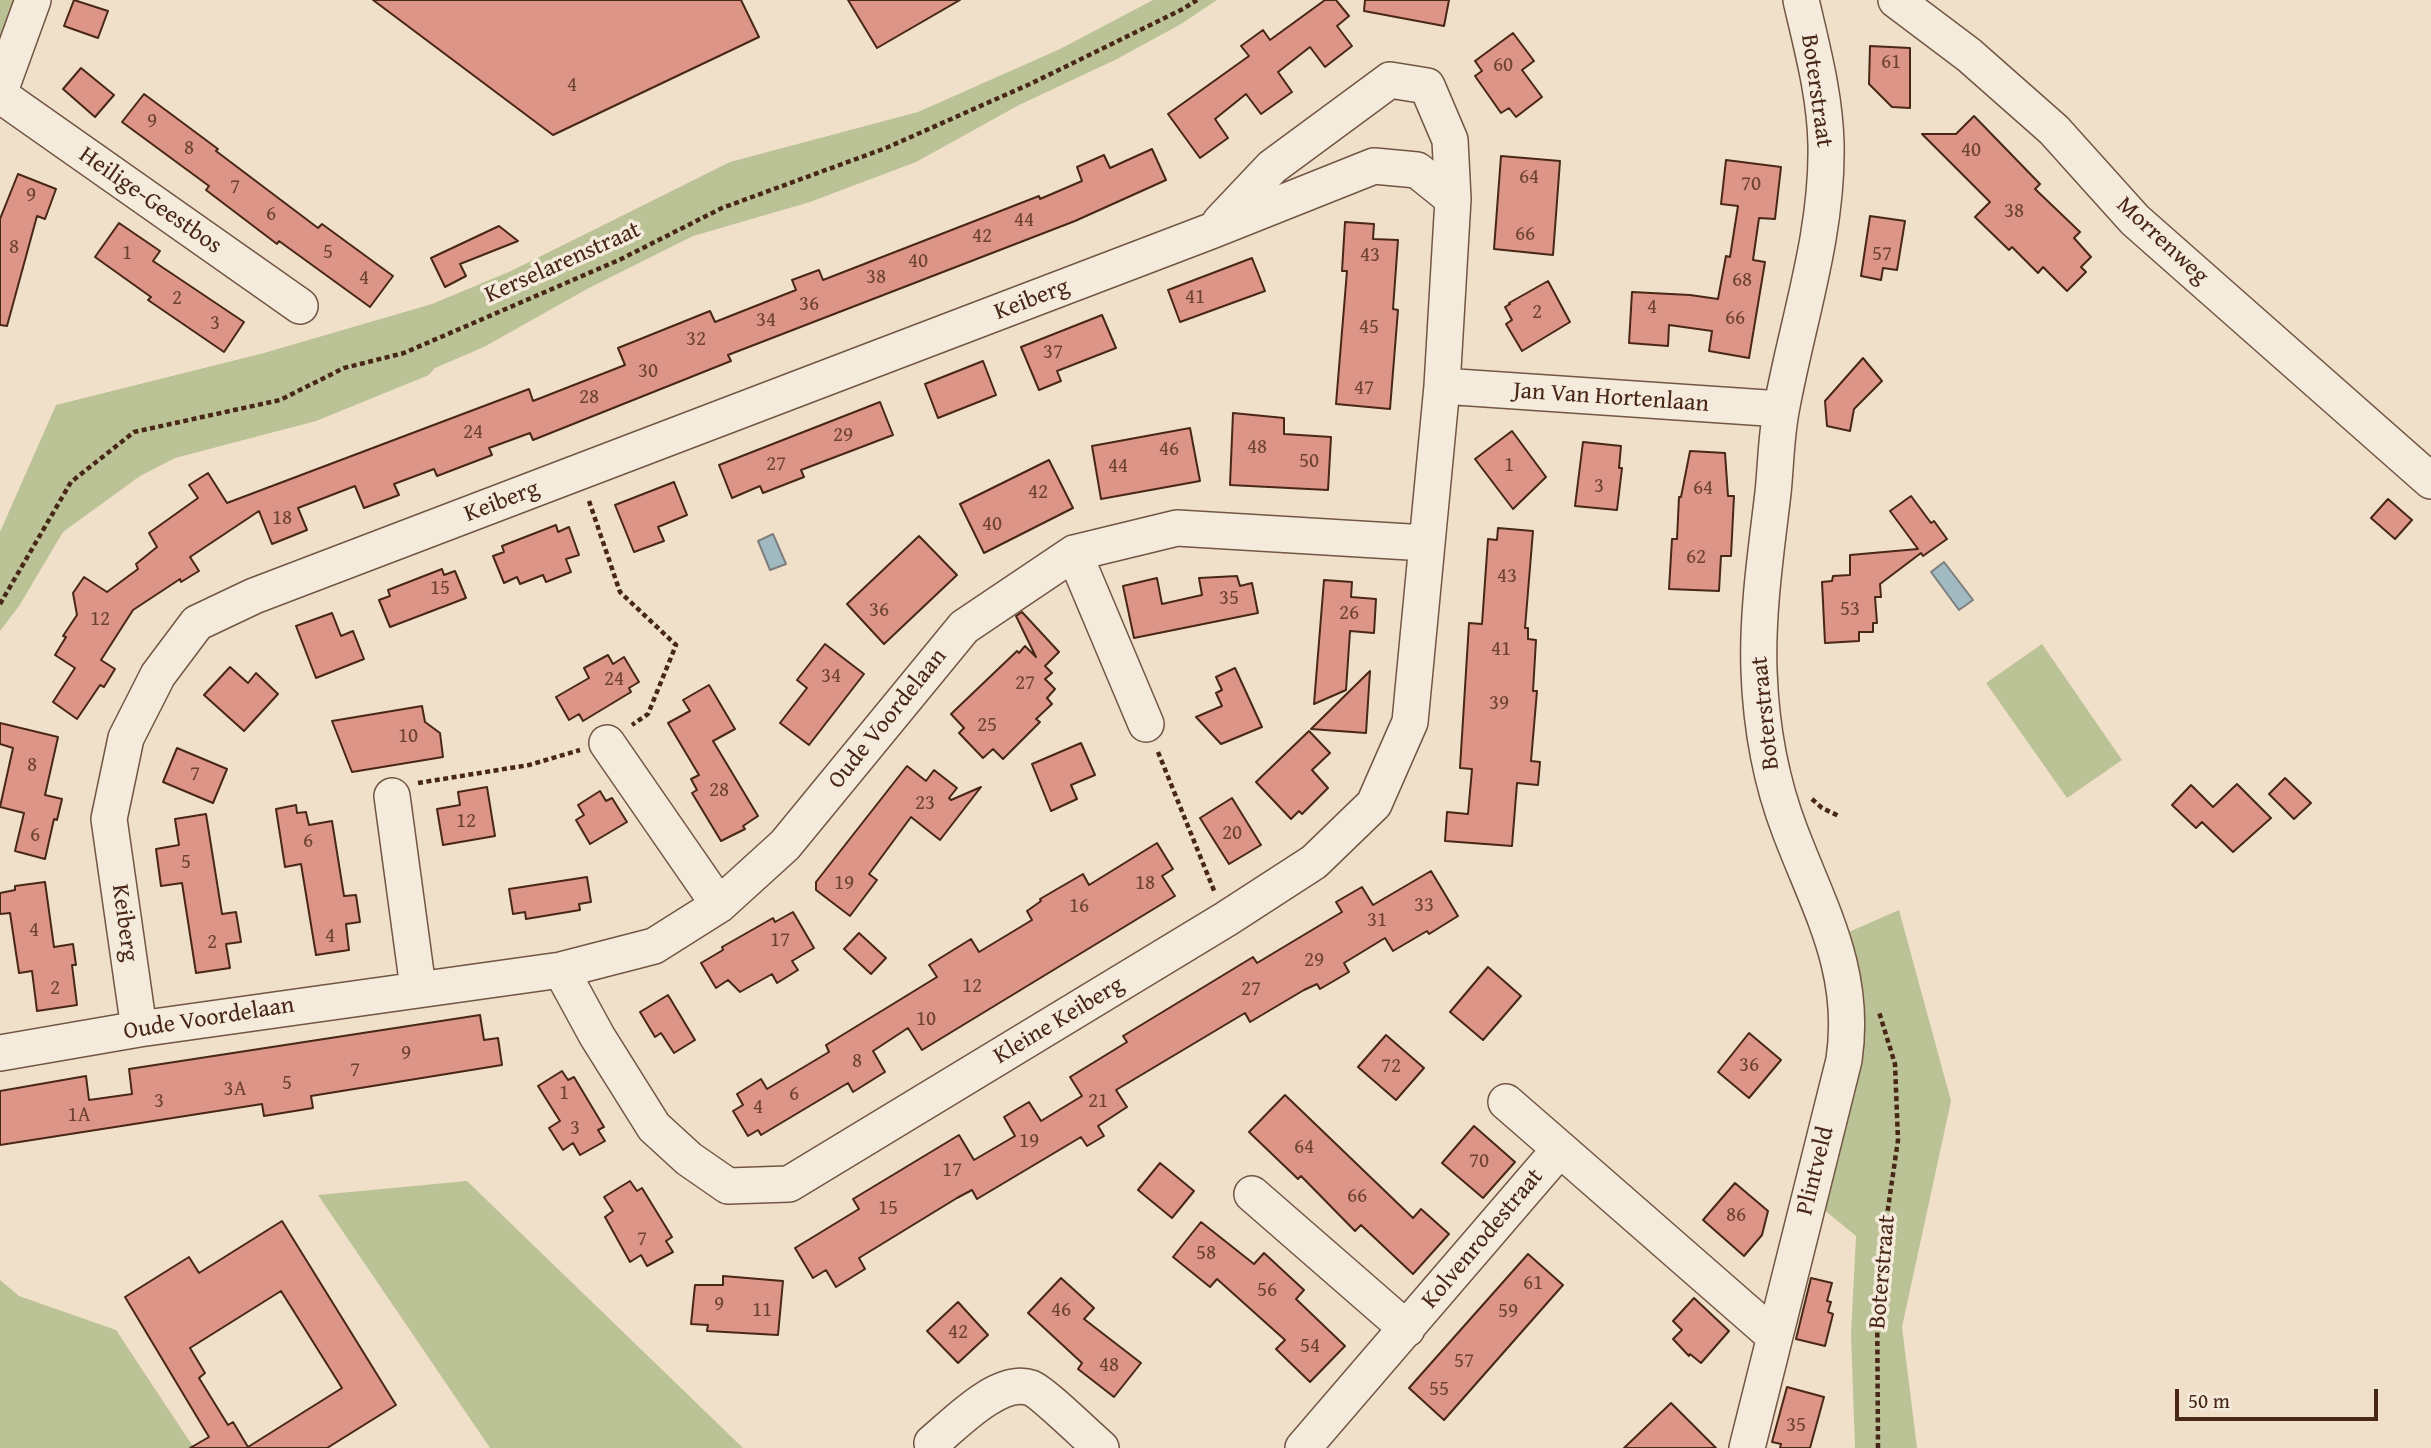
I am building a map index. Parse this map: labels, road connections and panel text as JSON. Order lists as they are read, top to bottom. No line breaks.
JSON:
{"streets":{"street":["Boterstraat","Heilige-Geestbos","Morrenweg","Keiberg","Jan Van Hortenlaan","Oude Voordelaan","Kleine Keiberg","Plintveld","Kolvenrodestraat"],"path":["Kerselarenstraat"]},"crossings":[["Boterstraat","Jan Van Hortenlaan"],["Boterstraat","Plintveld"],["Keiberg","Jan Van Hortenlaan"],["Keiberg","Oude Voordelaan"],["Keiberg","Kleine Keiberg"],["Oude Voordelaan","Kleine Keiberg"],["Plintveld","Kolvenrodestraat"]],"house_numbers":["61","60","4","9","8","40","64","70","7","9","38","6","44","66","42","8","5","1","57","43","40","38","4","68","41","2","36","4","2","66","34","3","45","32","37","30","47","28","24","29","48","46","50","27","1","44","3","64","42","18","40","62","43","15","35","53","36","26","12","41","34","24","27","39","25","10","8","7","28","23","12","20","6","6","5","19","18","33","16","31","4","4","17","2","29","12","2","27","10","9","8","36","72","7","5","3A","1","6","3","21","4","1A","3","19","64","70","17","66","15","86","7","58","61","56","9","11","46","59","42","54","57","48","55","35"],"scale_bar":"50 m"}
